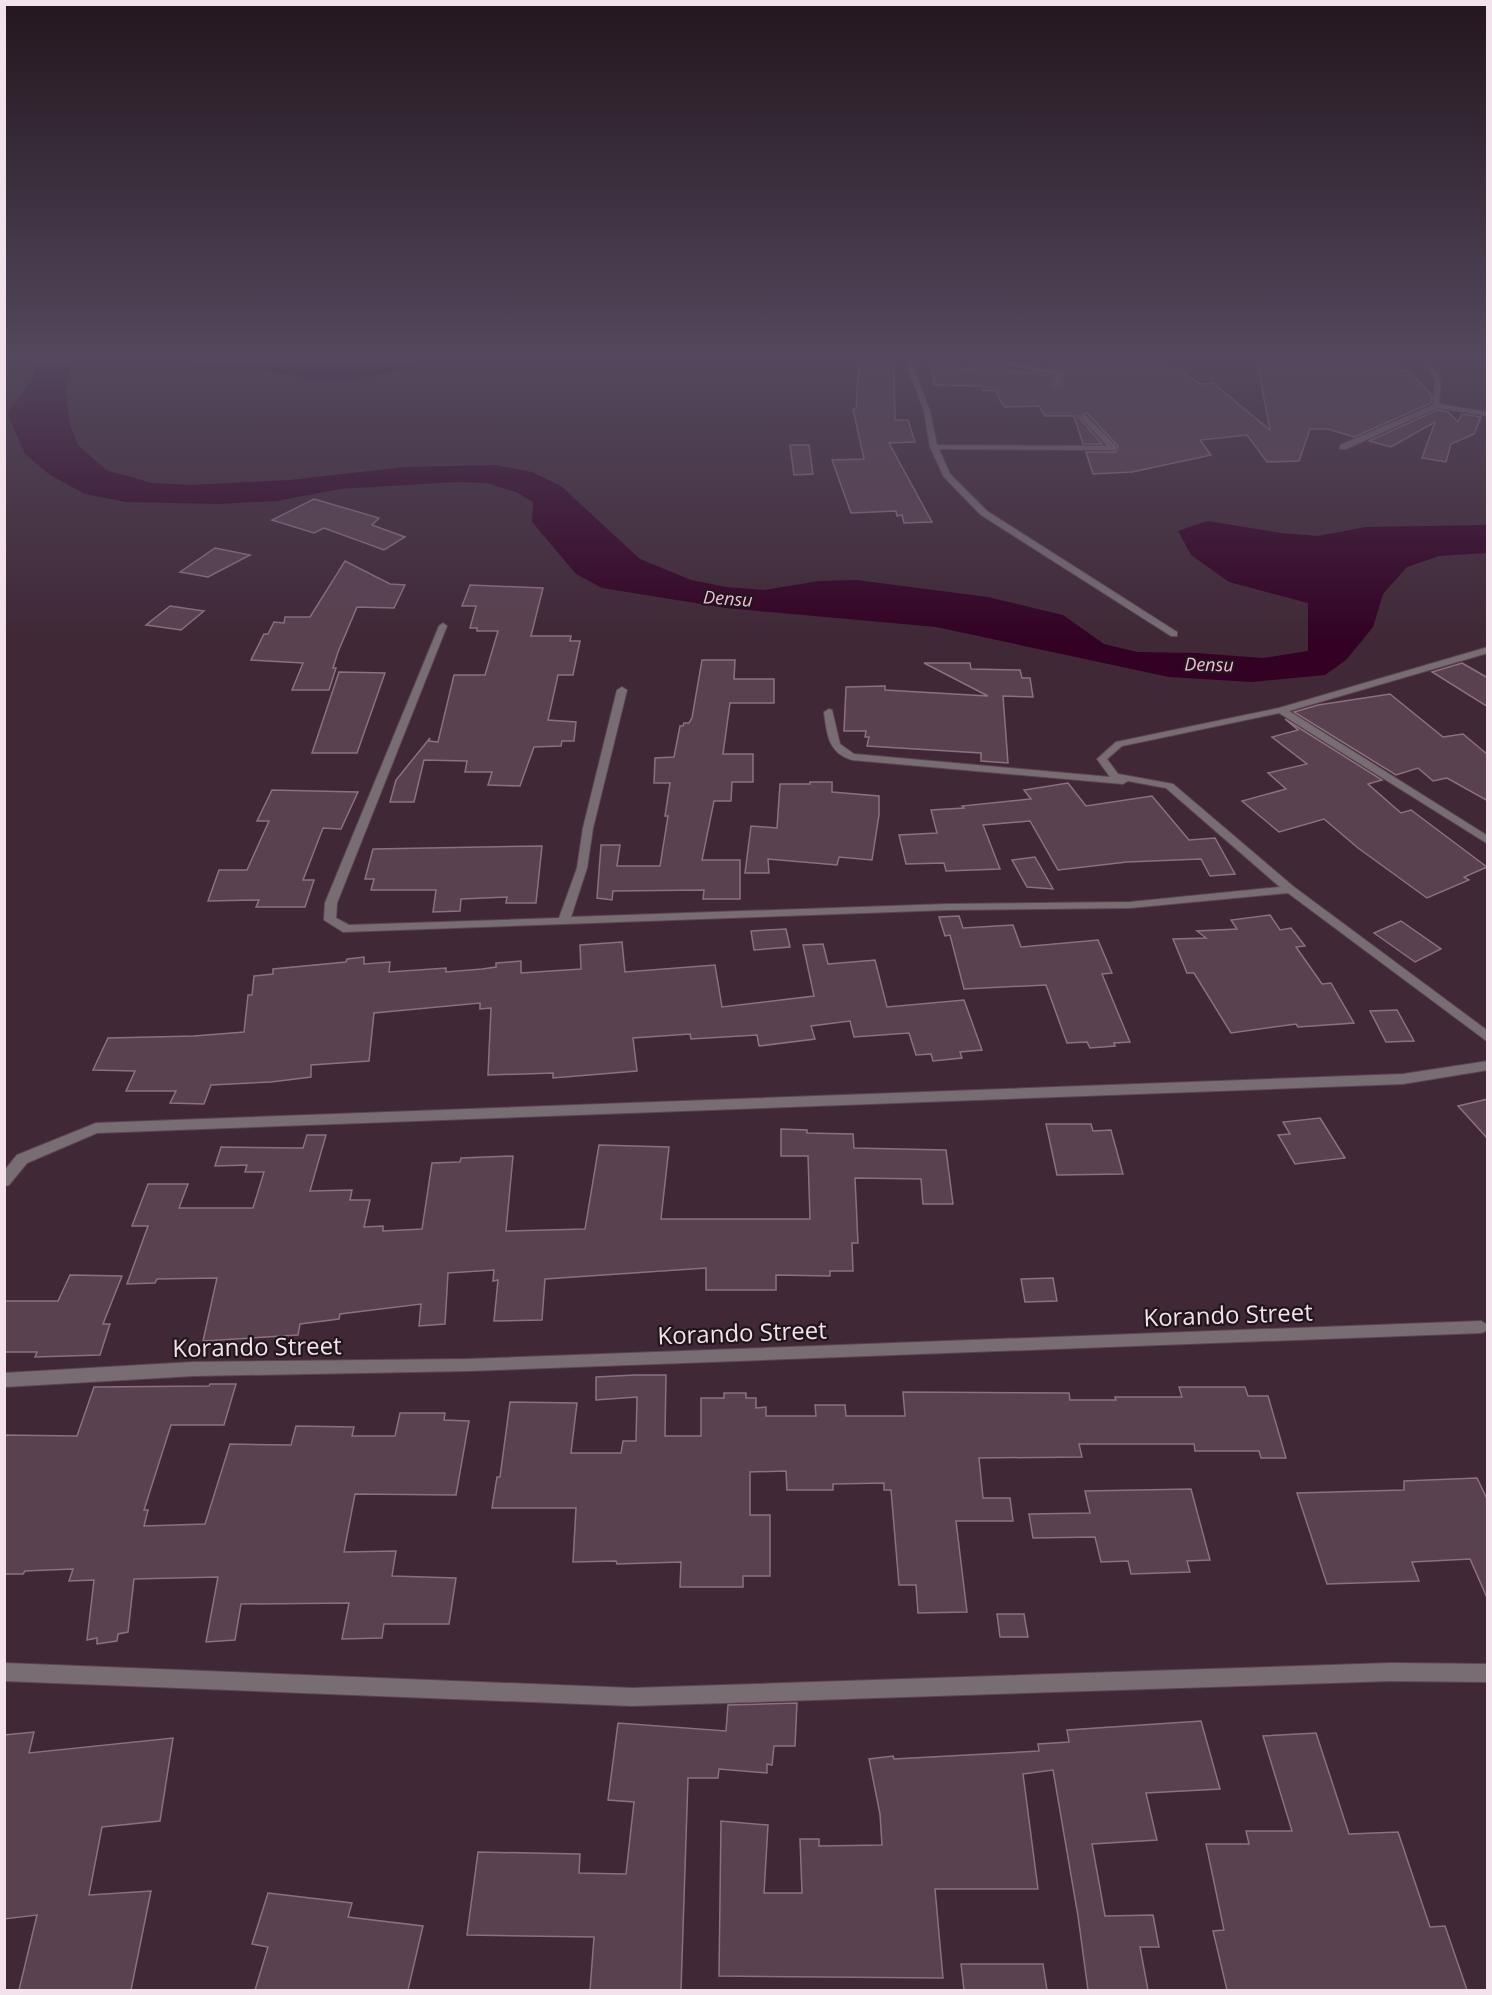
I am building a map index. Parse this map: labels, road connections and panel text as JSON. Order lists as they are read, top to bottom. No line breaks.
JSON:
{"streets":{"street":["Korando Street"]},"water":["Densu"]}
